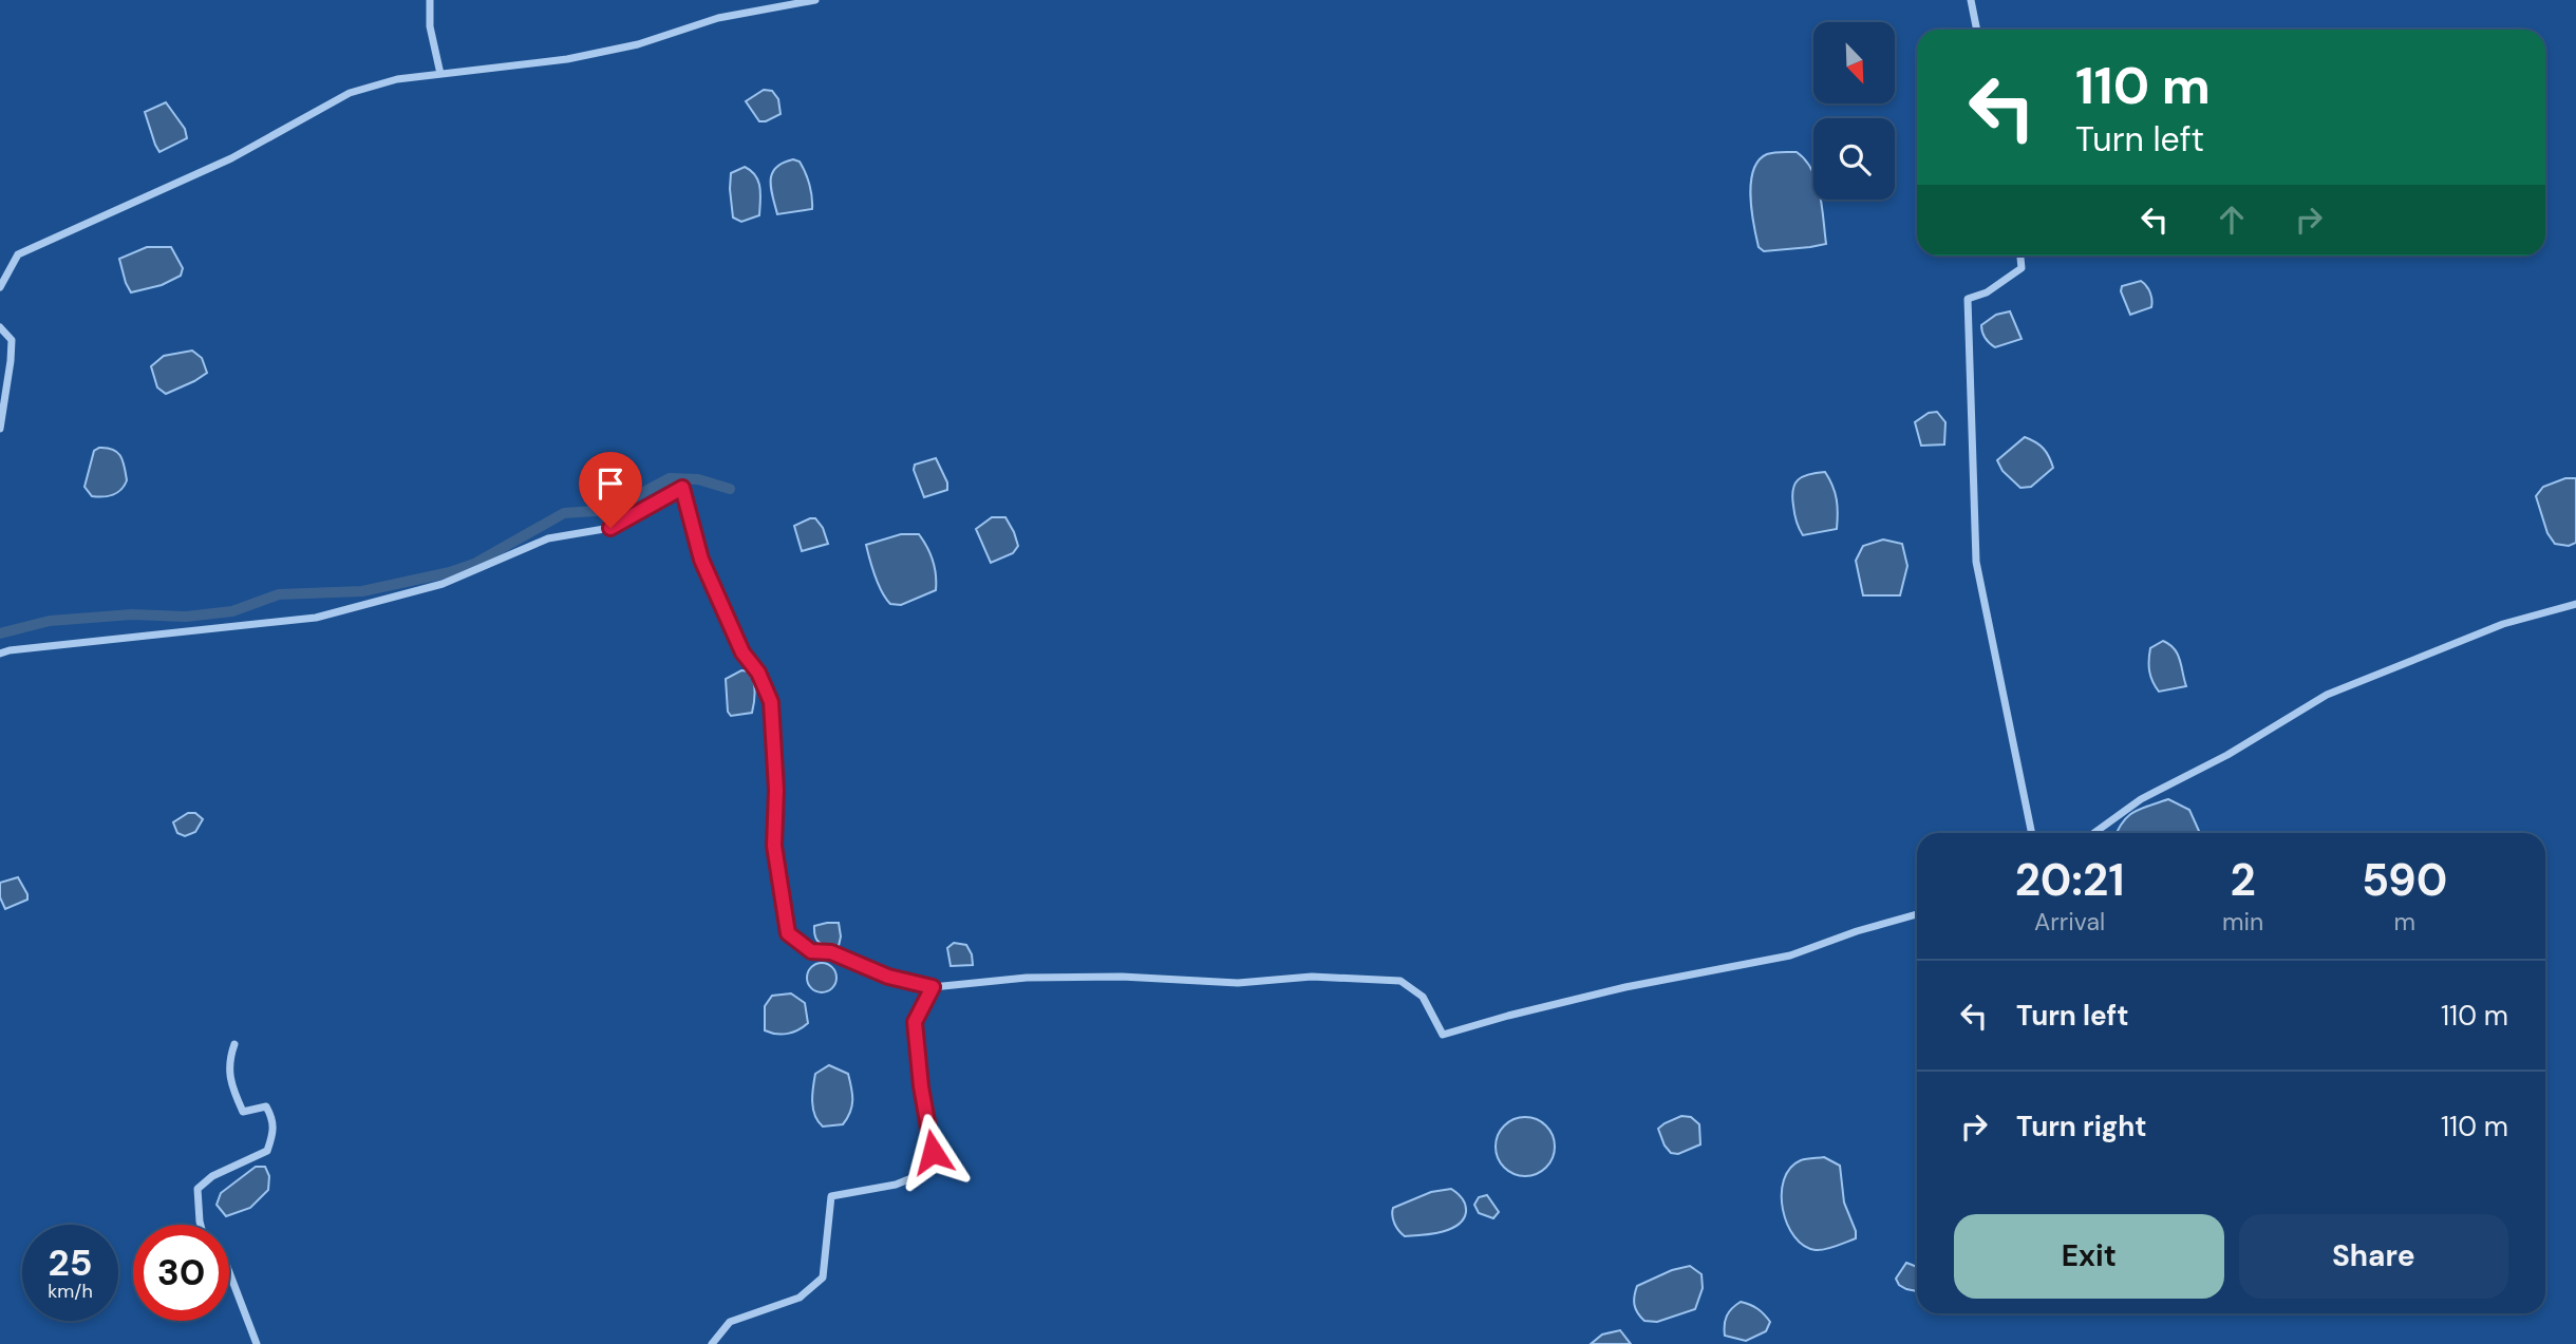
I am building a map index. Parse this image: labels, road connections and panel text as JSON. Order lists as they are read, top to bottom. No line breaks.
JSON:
{"north":"bottom right","page":{"turn":["110 m","Turn left"],"eta":["20:21","Arrival","2","min","590","m"],"list":[{"name":"Turn left","value":"110 m"},{"name":"Turn right","value":"110 m"}],"buttons":["Exit","Share"],"speed":"25 km/h","limit":"30"}}
